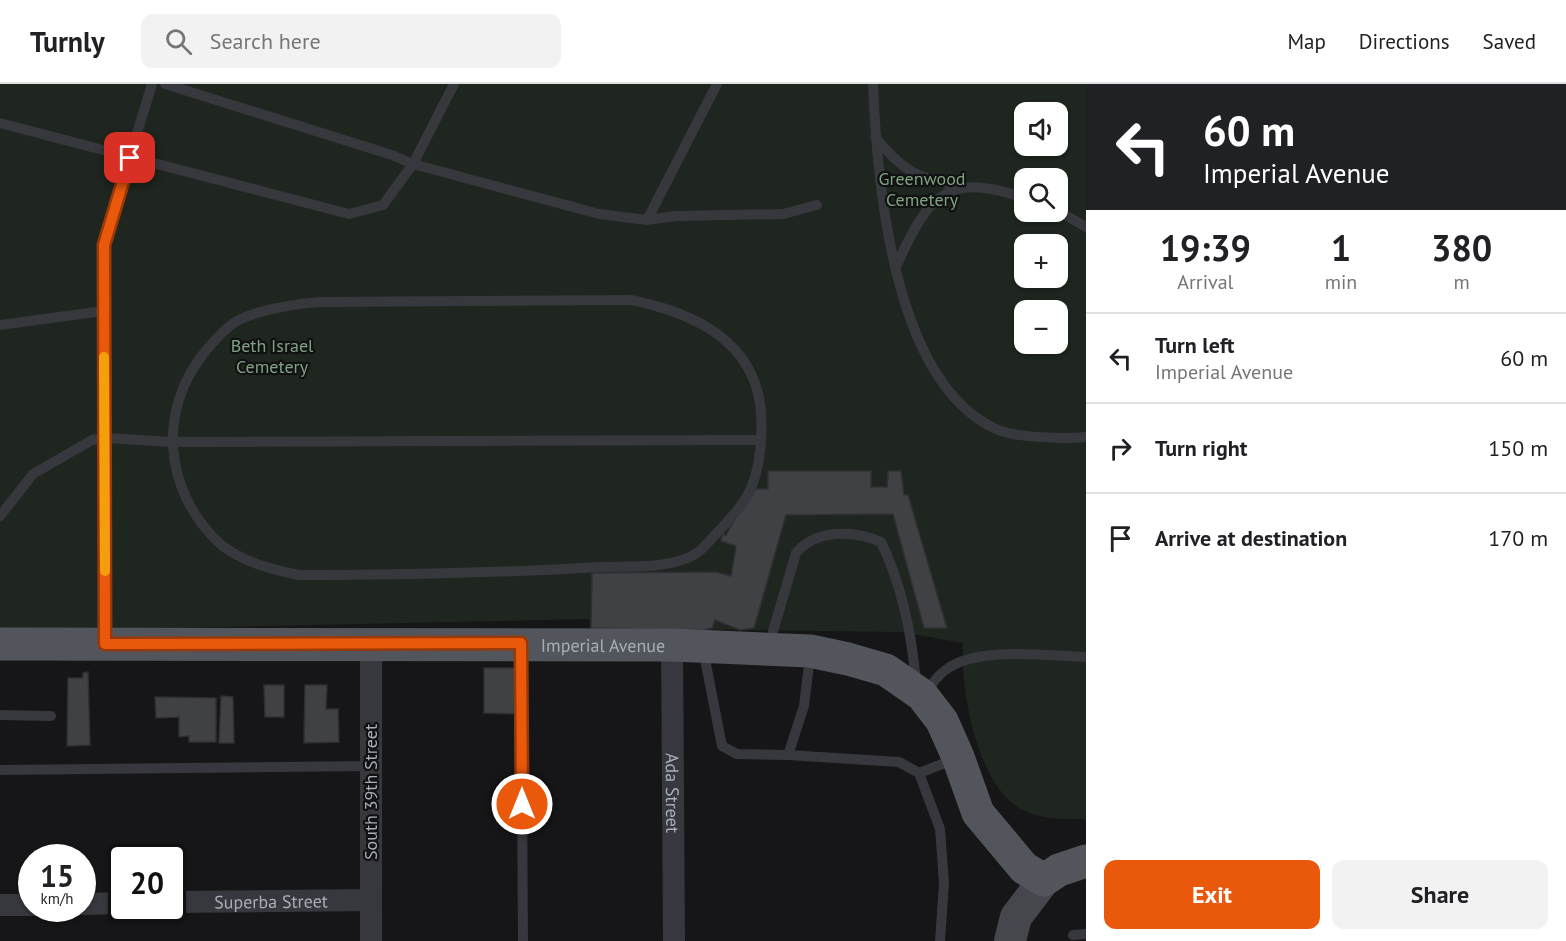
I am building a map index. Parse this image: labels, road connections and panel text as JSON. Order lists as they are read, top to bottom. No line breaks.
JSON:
{"streets":{"main road":["Imperial Avenue"],"street":["South 39th Street","Ada Street","Superba Street"]},"crossings":[["Imperial Avenue","South 39th Street"],["Imperial Avenue","Ada Street"],["South 39th Street","Superba Street"]],"parks":["Greenwood Cemetery","Beth Israel Cemetery"],"page":{"header":"Turnly","search":"Search here","nav":["Map","Directions","Saved"],"turn":["60 m","Imperial Avenue"],"map_buttons":["+","−"],"eta":["19:39","Arrival","1","min","380","m"],"list":[{"name":"Turn left","note":"Imperial Avenue","value":"60 m"},{"name":"Turn right","value":"150 m"},{"name":"Arrive at destination","value":"170 m"}],"speed":"15 km/h","limit":"20","buttons":["Exit","Share"]}}
